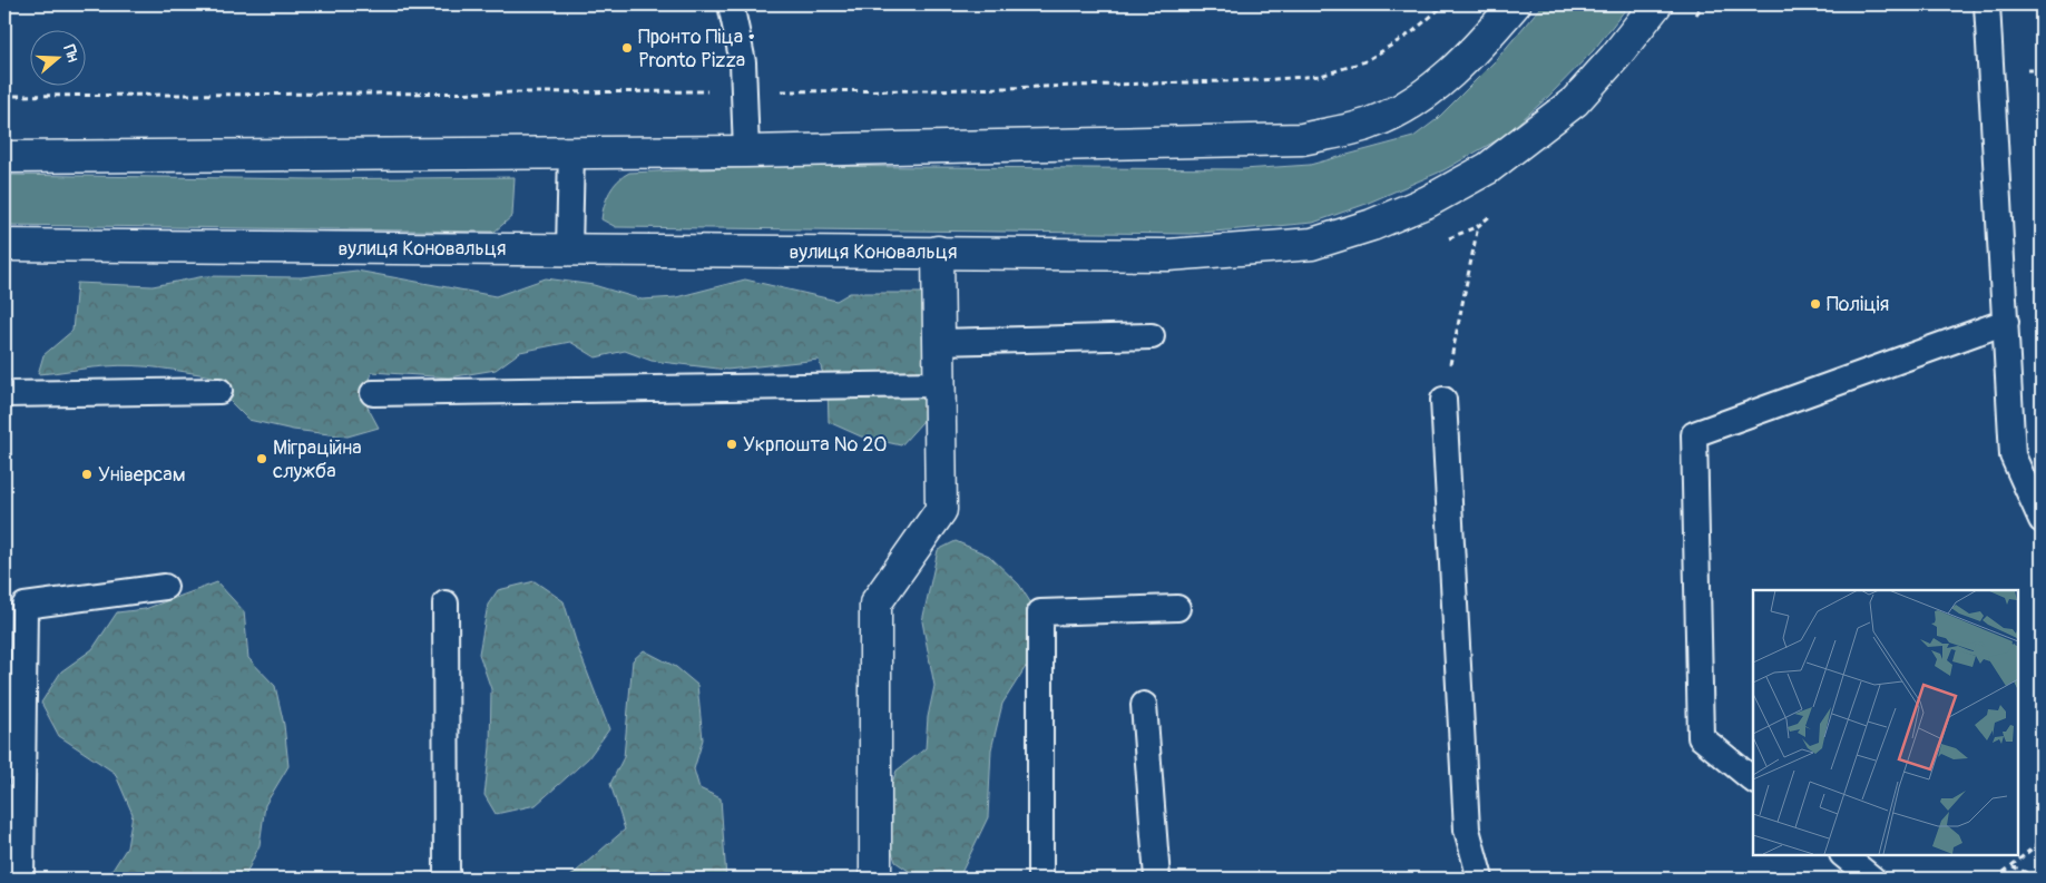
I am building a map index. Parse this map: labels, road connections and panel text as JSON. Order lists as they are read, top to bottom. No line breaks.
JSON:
{"streets":{"main road":["вулиця Коновальця"]},"places":["Пронто Піца • Pronto Pizza","Поліція","Укрпошта № 20","Міграційна служба","Універсам"],"north":"right"}
